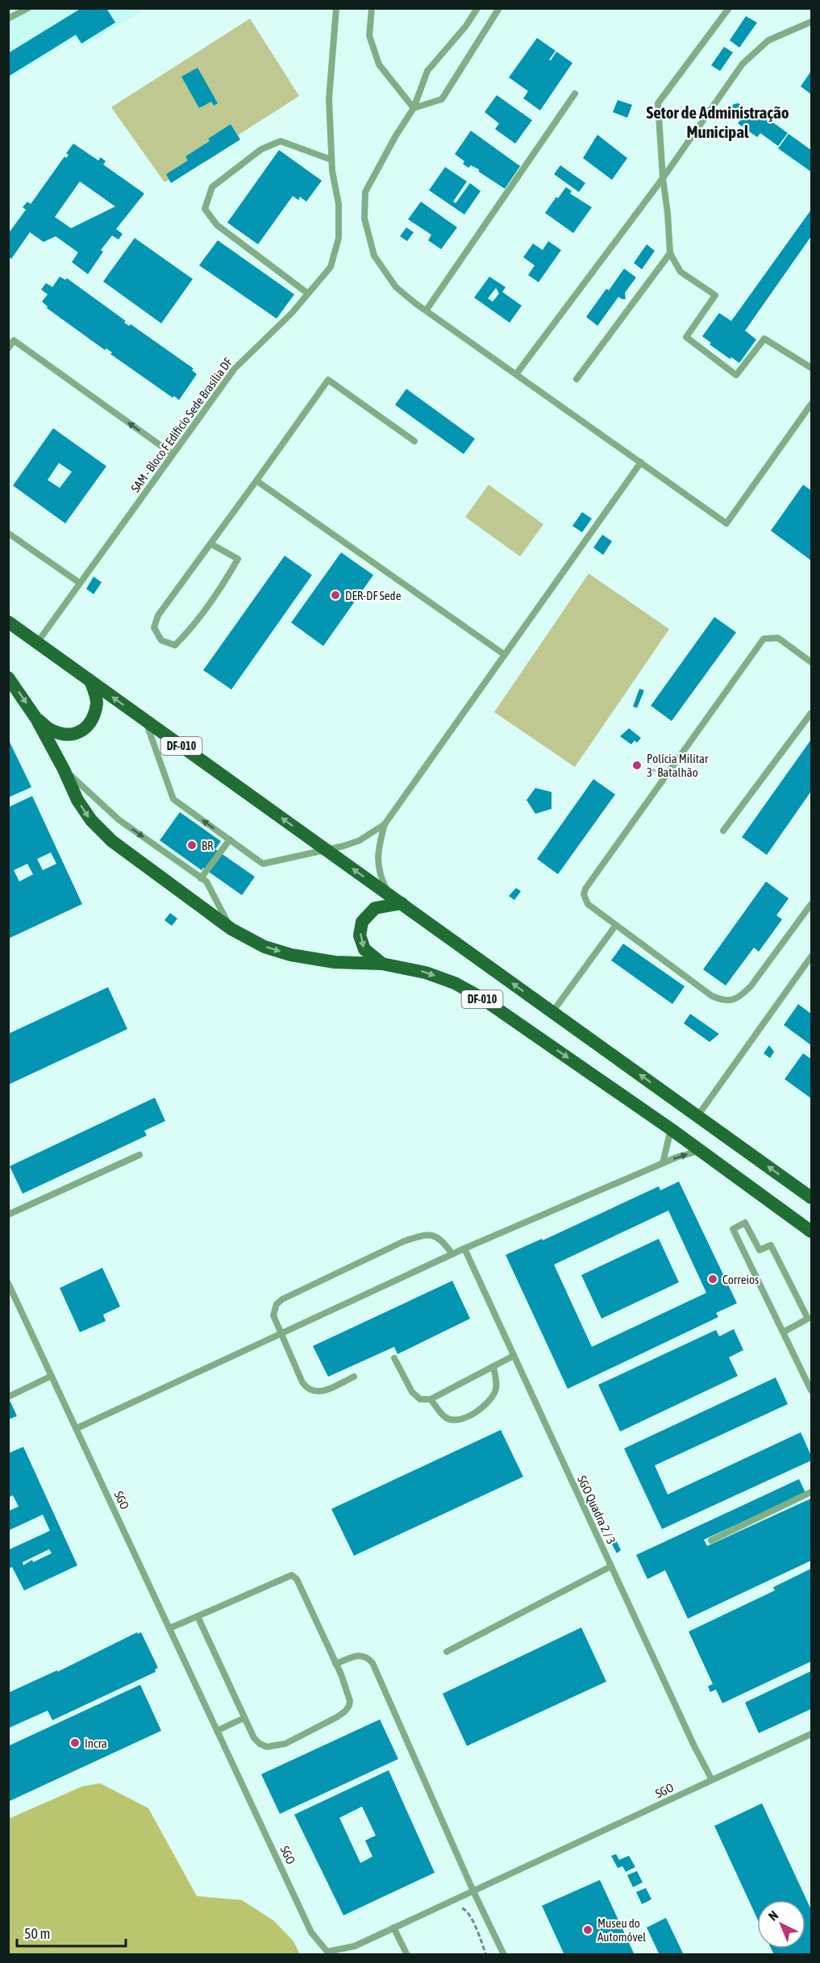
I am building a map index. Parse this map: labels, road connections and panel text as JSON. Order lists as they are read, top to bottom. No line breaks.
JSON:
{"streets":{"main road":["DF-010"],"lane":["SAM - Bloco F Edificio Sede Brasília DF","SGO","SGO Quadra 2 / 3"]},"crossings":[["SAM - Bloco F Edificio Sede Brasília DF","DF-010"],["SGO","SGO Quadra 2 / 3"]],"districts":["Setor de Administração Municipal"],"places":["DER-DF Sede","Polícia Militar 3º Batalhão","BR","Correios","Incra","Museu do Automóvel"],"scale_bar":"50 m","north":"top left"}
